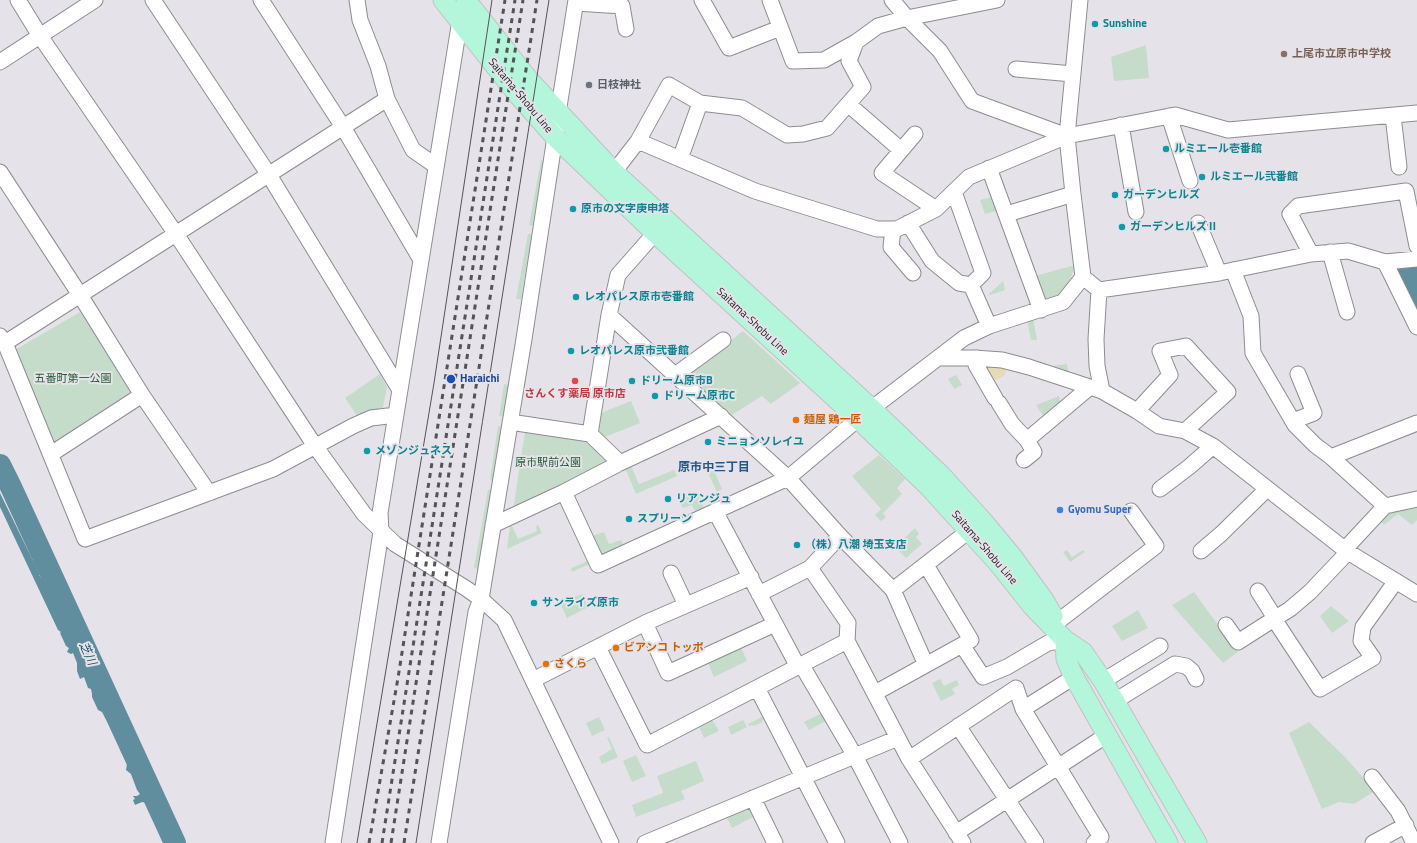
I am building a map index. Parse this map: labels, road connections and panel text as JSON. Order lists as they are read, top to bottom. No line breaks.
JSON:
{"streets":{"main road":["Saitama-Shobu Line"]},"districts":["原市中三丁目"],"water":["芝川"],"parks":["五番町第一公園","原市駅前公園"],"places":["Sunshine","上尾市立原市中学校","日枝神社","ルミエール壱番館","ルミエール弐番館","ガーデンヒルズ","原市の文字庚申塔","ガーデンヒルズⅡ","レオパレス原市壱番館","レオパレス原市弐番館","Haraichi","さんくす薬局 原市店","ドリーム原市B","ドリーム原市C","麺屋 鶏一匠","ミニョンソレイユ","メゾンジュネス","リアンジュ","Gyomu Super","スプリーン","（株）八潮 埼玉支店","サンライズ原市","ビアンコ トッポ","さくら"]}
